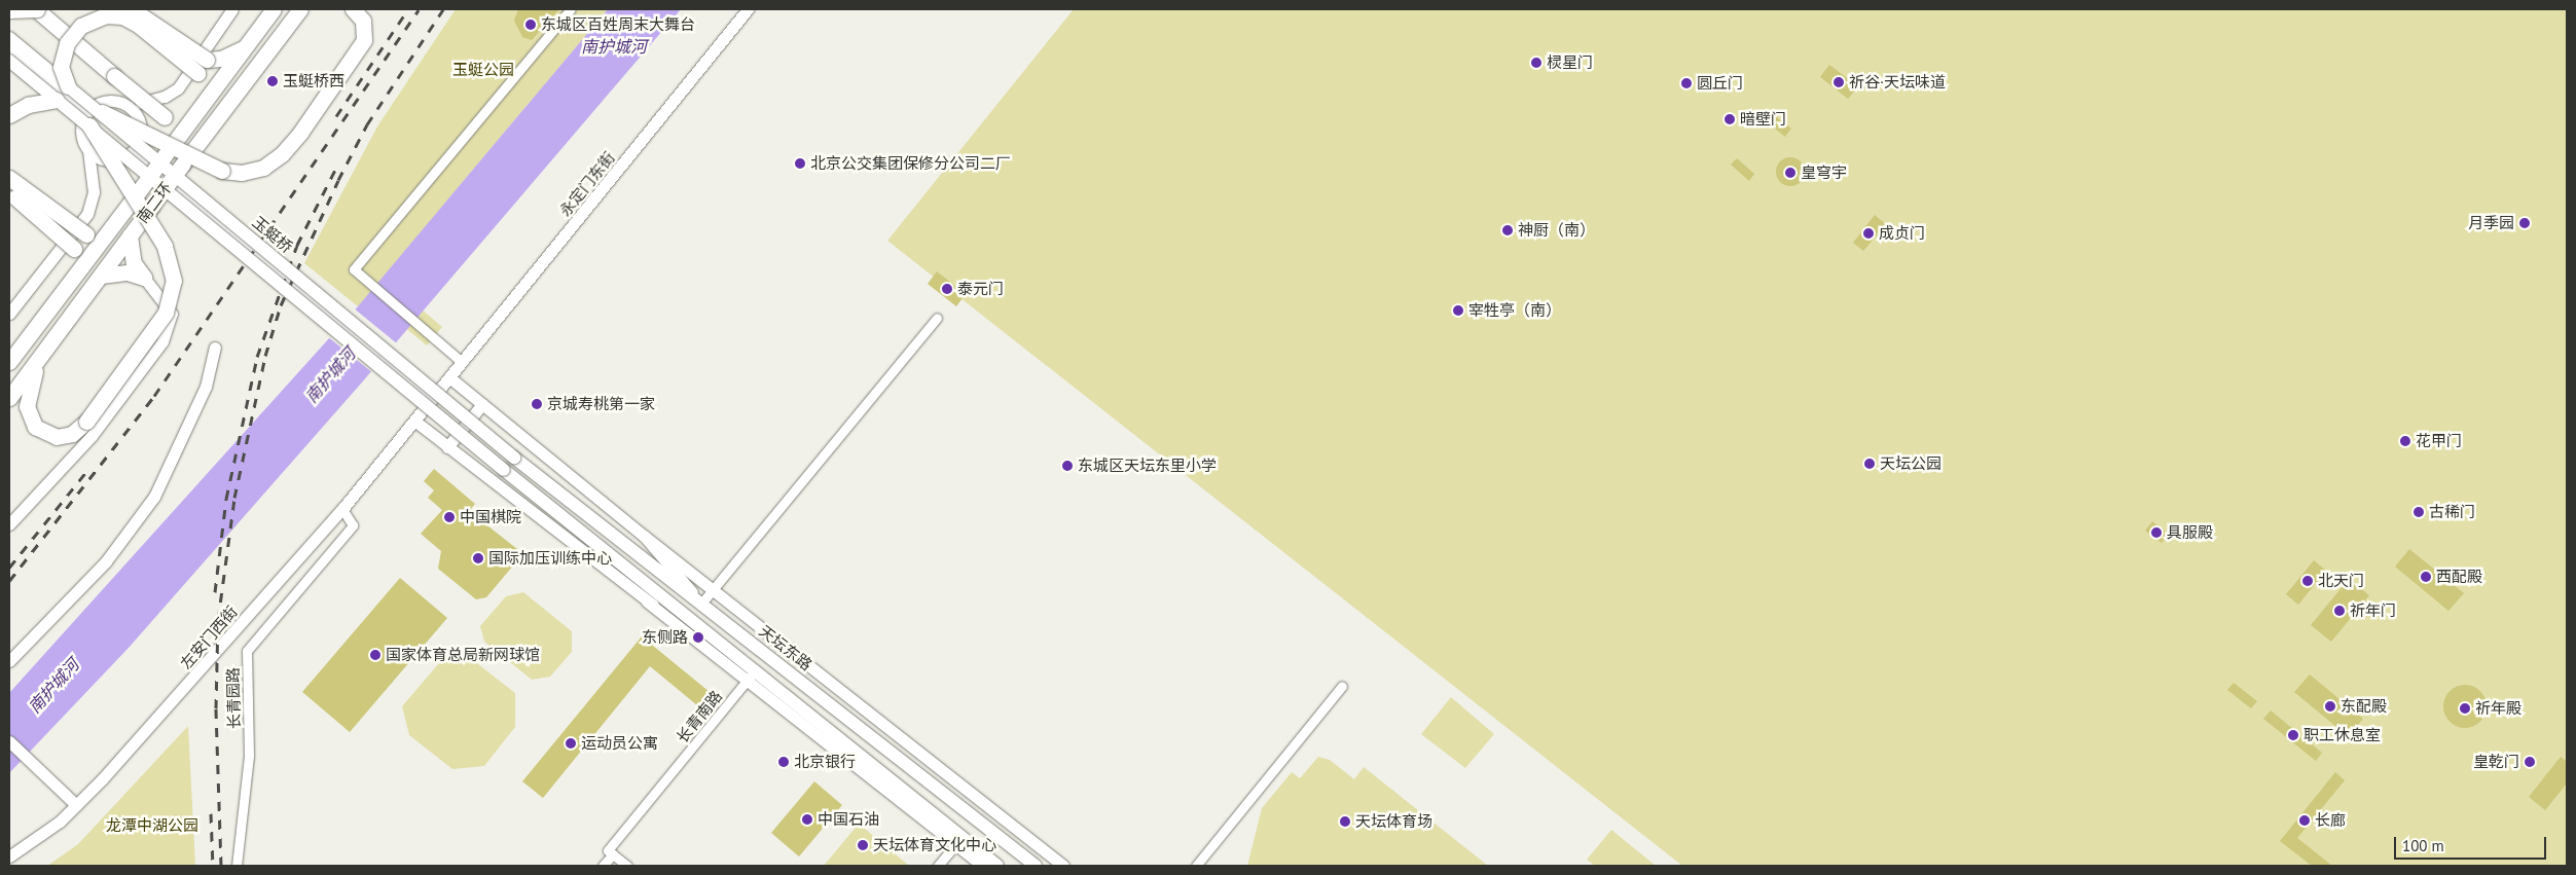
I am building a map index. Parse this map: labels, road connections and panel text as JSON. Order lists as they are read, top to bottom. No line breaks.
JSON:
{"streets":{"highway":["南二环"],"main road":["玉蜓桥","天坛东路"],"street":["永定门东街","左安门西街","长青园路","长青南路"]},"crossings":[["永定门东街","左安门西街"],["玉蜓桥","天坛东路"],["左安门西街","长青园路"]],"water":["南护城河"],"parks":["玉蜓公园","龙潭中湖公园"],"places":["东城区百姓周末大舞台","棂星门","玉蜓桥西","祈谷·天坛味道","圆丘门","暗壁门","北京公交集团保修分公司二厂","皇穹宇","月季园","神厨（南）","成贞门","泰元门","宰牲亭（南）","京城寿桃第一家","花甲门","天坛公园","东城区天坛东里小学","古稀门","中国棋院","具服殿","国际加压训练中心","西配殿","北天门","祈年门","东侧路","国家体育总局新网球馆","东配殿","祈年殿","职工休息室","运动员公寓","北京银行","皇乾门","中国石油","长廊","天坛体育场","天坛体育文化中心"],"scale_bar":"100 m"}
